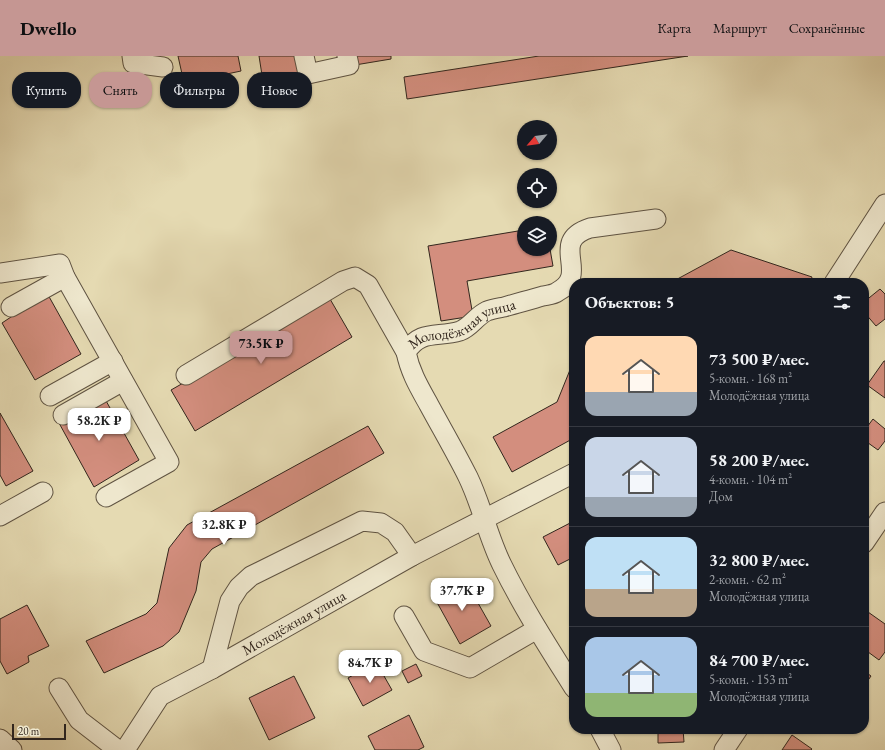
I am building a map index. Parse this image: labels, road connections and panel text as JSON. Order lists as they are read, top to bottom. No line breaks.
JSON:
{"streets":{"street":["Молодёжная улица"]},"scale_bar":"20 m","north":"bottom left","page":{"header":"Dwello","nav":["Карта","Маршрут","Сохранённые"],"chip":["Купить","Снять","Фильтры","Новое"],"heading":"Объектов: 5","list":[{"name":"73 500 ₽/мес.","note":"5-комн. · 168 m² · Молодёжная улица"},{"name":"58 200 ₽/мес.","note":"4-комн. · 104 m² · Дом"},{"name":"32 800 ₽/мес.","note":"2-комн. · 62 m² · Молодёжная улица"},{"name":"84 700 ₽/мес.","note":"5-комн. · 153 m² · Молодёжная улица"}],"price":["73.5K ₽","58.2K ₽","32.8K ₽","37.7K ₽","84.7K ₽"],"scale":"20 m"}}
